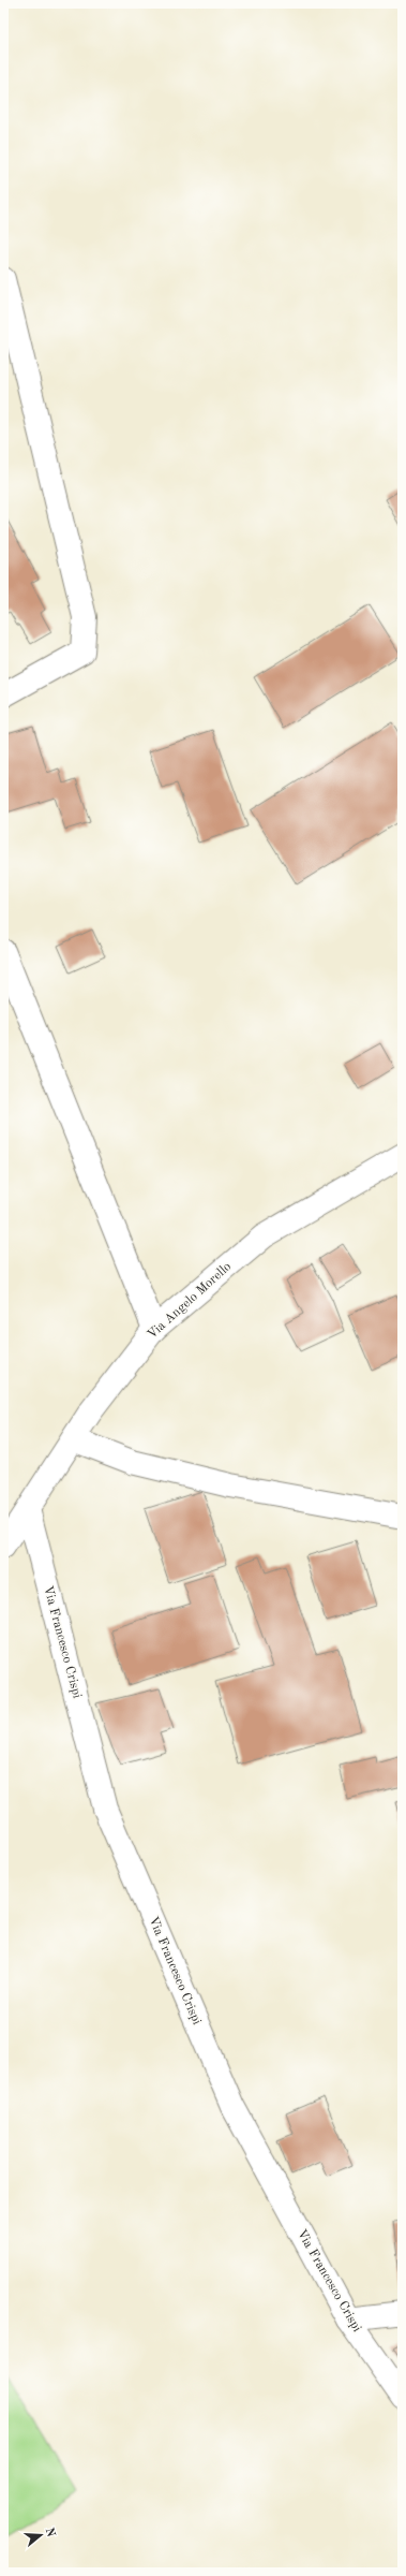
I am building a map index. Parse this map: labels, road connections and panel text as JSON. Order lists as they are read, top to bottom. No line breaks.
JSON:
{"streets":{"street":["Via Angelo Morello","Via Francesco Crispi"]},"crossings":[["Via Angelo Morello","Via Francesco Crispi"]],"north":"right"}
